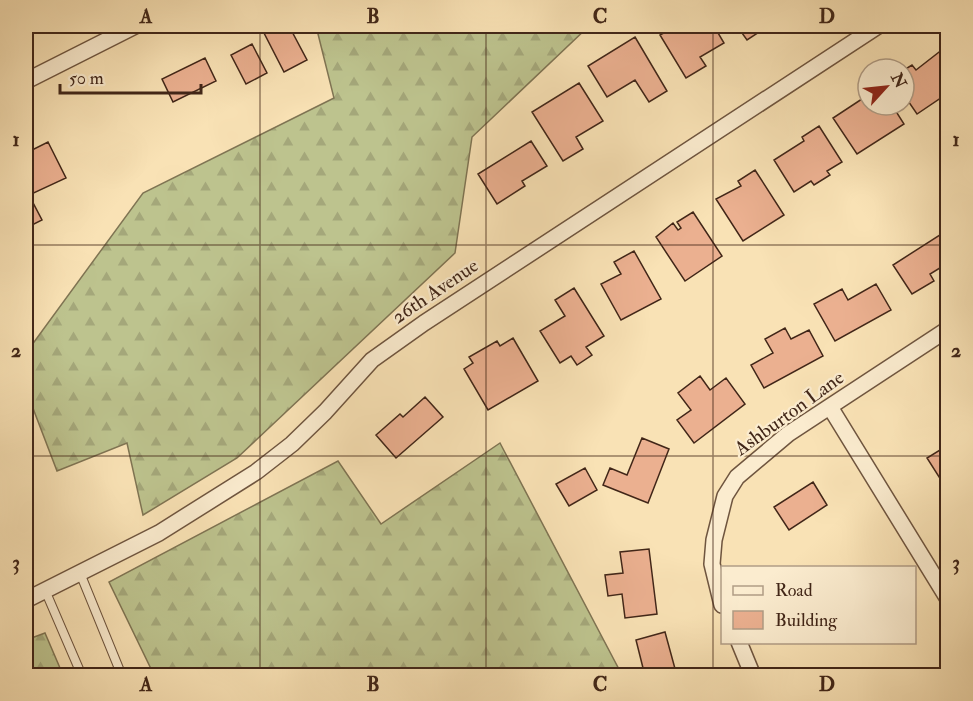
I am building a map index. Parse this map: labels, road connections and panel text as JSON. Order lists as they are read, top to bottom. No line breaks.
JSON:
{"streets":{"street":["26th Avenue","Ashburton Lane"]},"legend":["Road","Building"],"scale_bar":"50 m","north":"top right","grid":{"columns":["A","B","C","D"],"rows":["1","2","3"]}}
